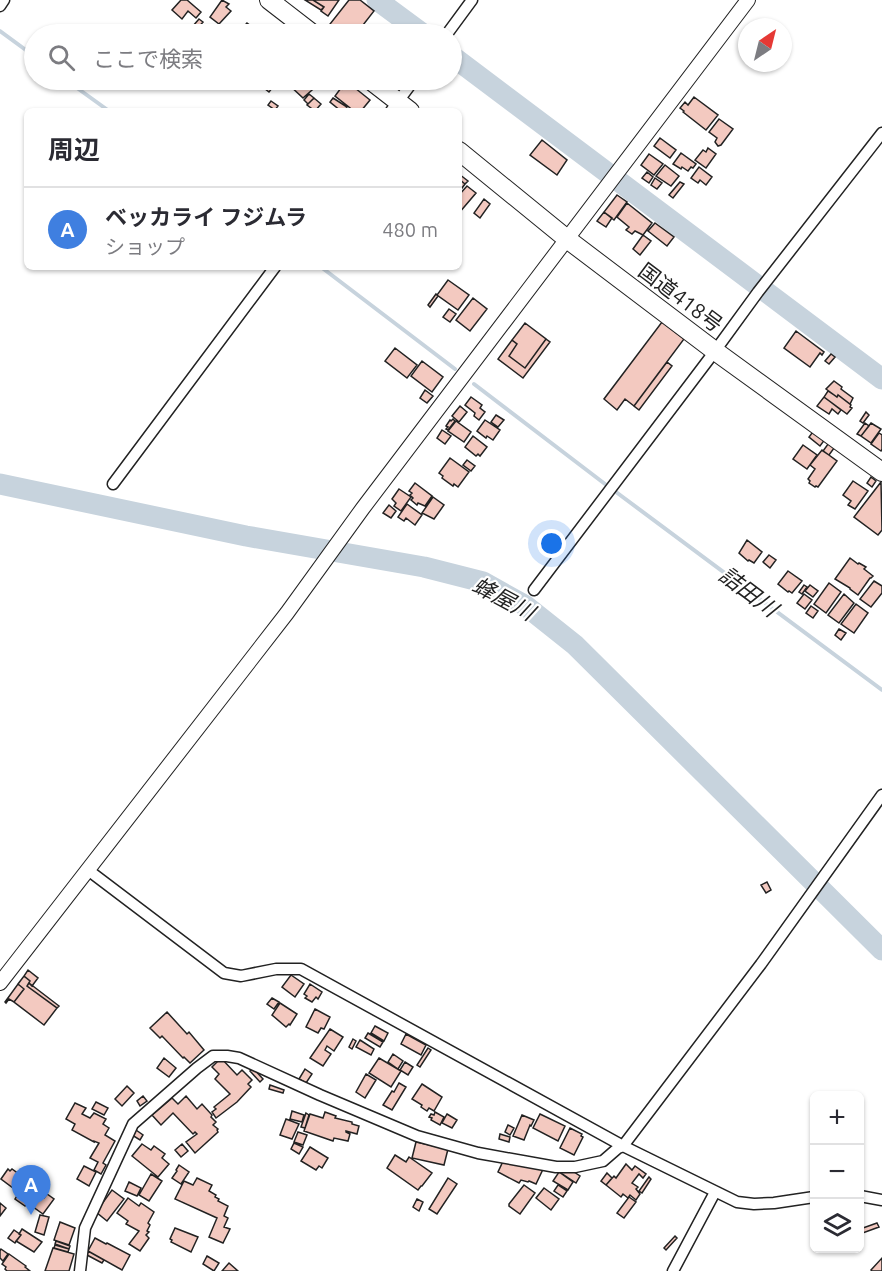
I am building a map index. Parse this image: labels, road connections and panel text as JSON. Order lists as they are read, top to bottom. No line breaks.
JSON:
{"streets":{"highway":["国道418号"]},"water":["詰田川","蜂屋川"],"north":"top right","page":{"search":"ここで検索","heading":"周辺","list":[{"mark":"A","name":"ベッカライ フジムラ","note":"ショップ","value":"480 m"}],"map_buttons":["+","−"],"pins":"A"}}
